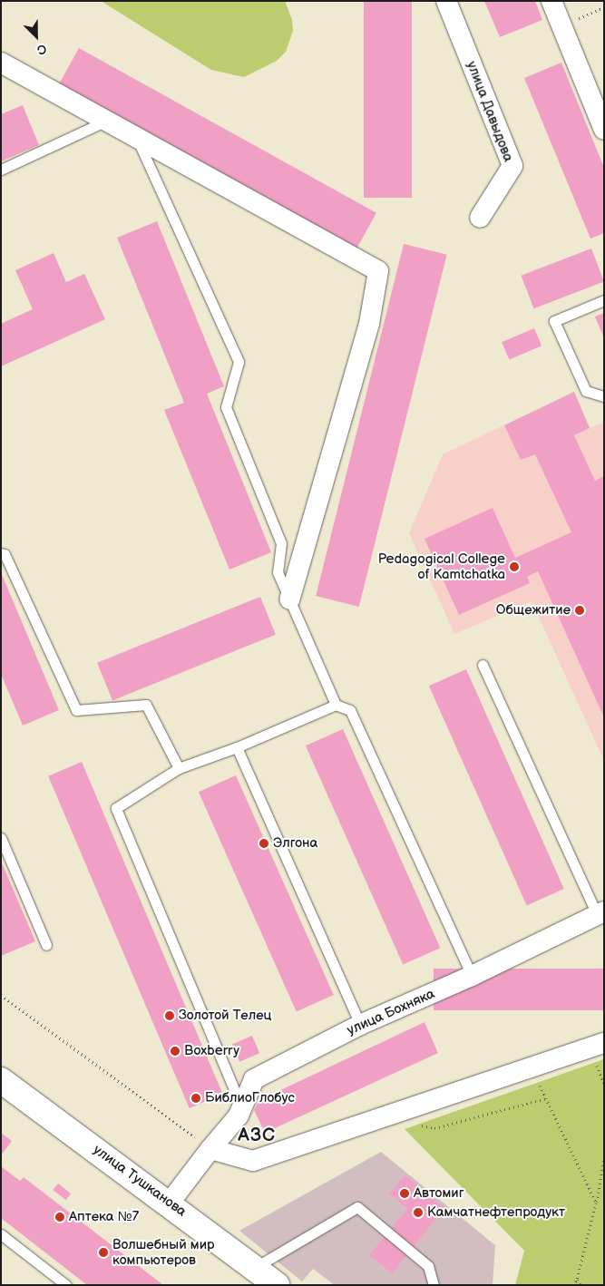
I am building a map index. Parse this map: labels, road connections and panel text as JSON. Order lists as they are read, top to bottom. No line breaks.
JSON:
{"streets":{"main road":["улица Тушканова"],"street":["улица Давыдова","улица Бохняка"]},"crossings":[["улица Бохняка","улица Тушканова"]],"districts":["АЗС"],"places":["Pedagogical College of Kamtchatka","Общежитие","Элгона","Золотой Телец","Boxberry","БиблиоГлобус","Автомиг","Камчатнефтепродукт","Аптека №7","Волшебный мир компьютеров"],"north":"bottom right"}
